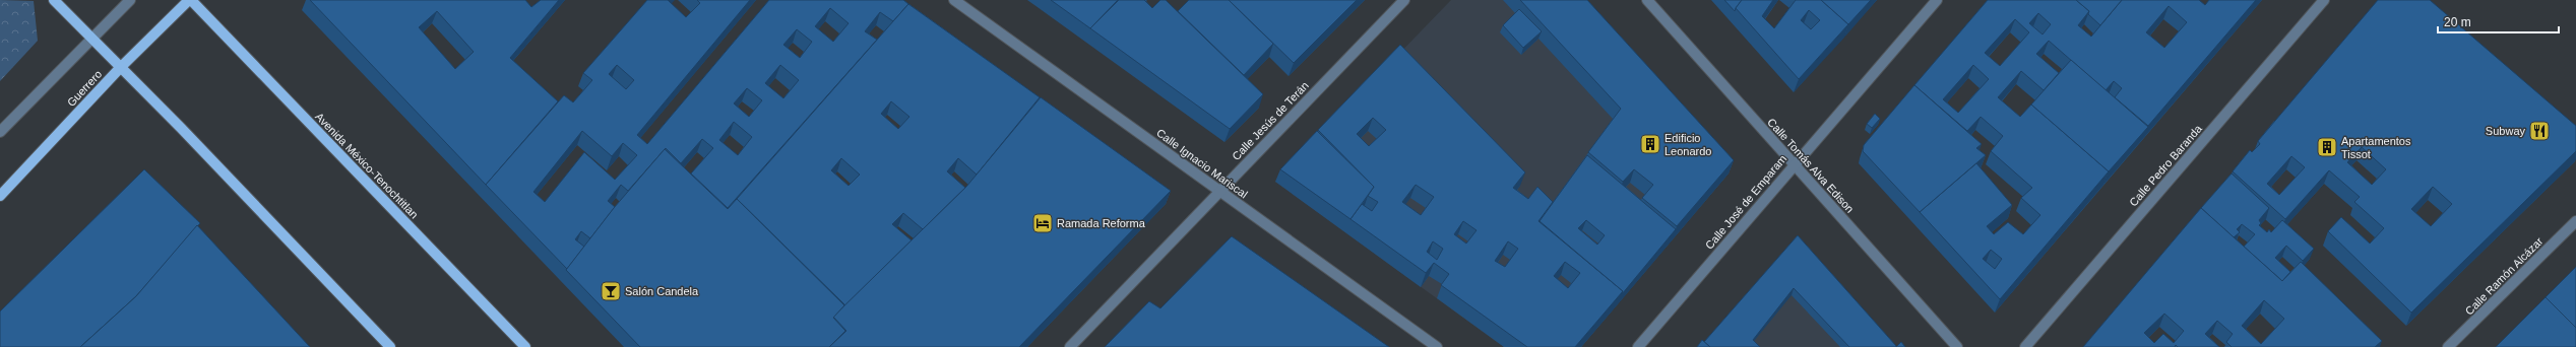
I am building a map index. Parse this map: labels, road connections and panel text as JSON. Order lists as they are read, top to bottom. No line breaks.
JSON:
{"streets":{"main road":["Guerrero","Avenida México-Tenochtitlan"],"street":["Calle Jesús de Terán","Calle Ignacio Mariscal","Calle Tomás Alva Edison","Calle Pedro Baranda","Calle José de Emparam","Calle Ramón Alcázar"]},"crossings":[["Guerrero","Avenida México-Tenochtitlan"],["Calle Jesús de Terán","Calle Ignacio Mariscal"],["Calle Tomás Alva Edison","Calle José de Emparam"]],"places":{"restaurant":["Subway"],"building":["Edificio Leonardo","Apartamentos Tissot"],"hotel":["Ramada Reforma"],"bar":["Salón Candela"]},"scale_bar":"20 m"}
